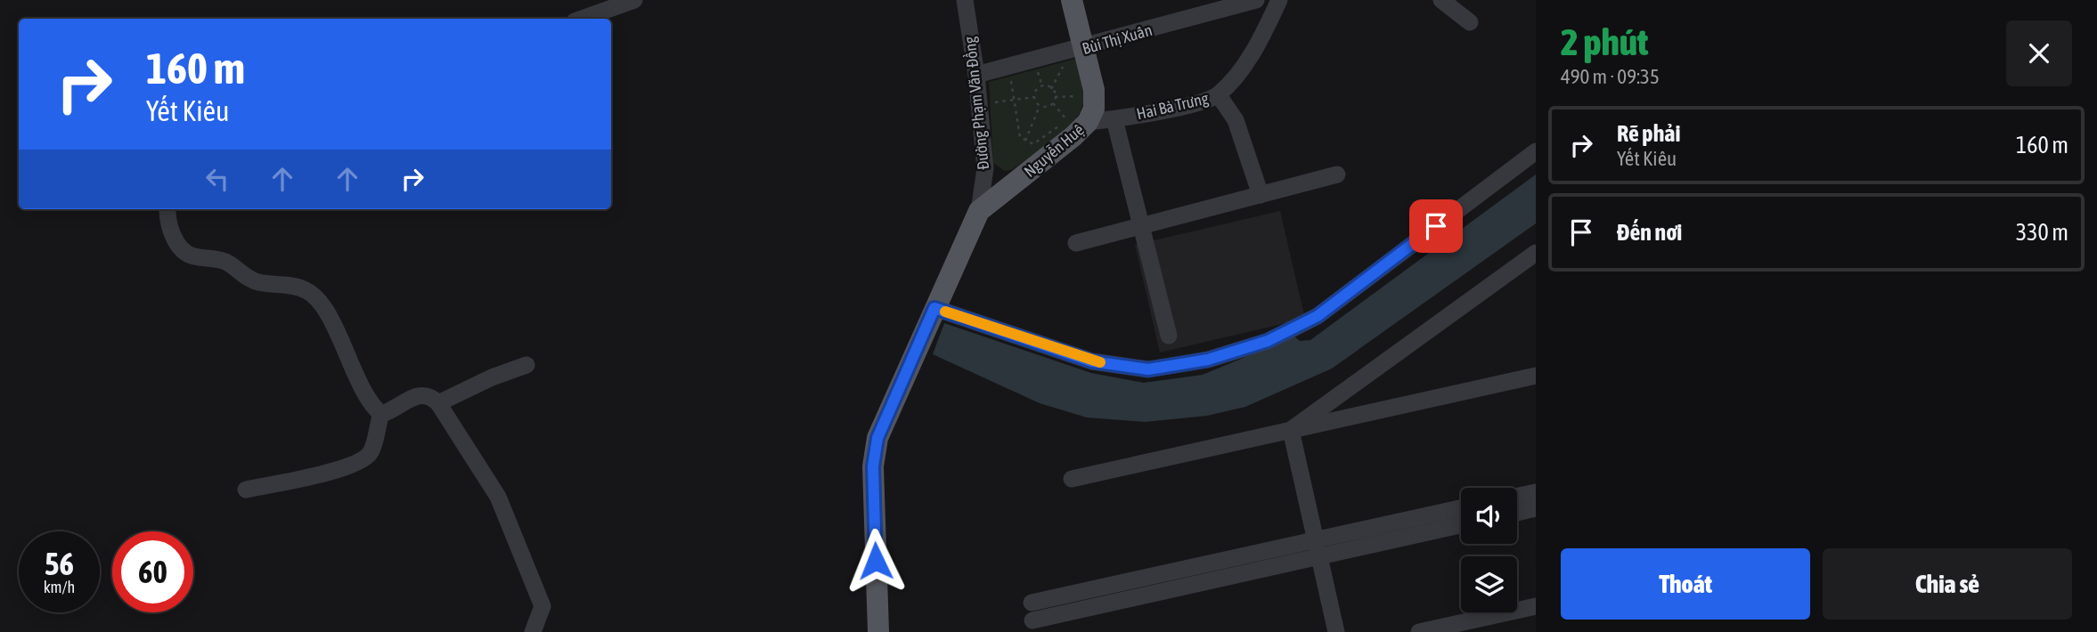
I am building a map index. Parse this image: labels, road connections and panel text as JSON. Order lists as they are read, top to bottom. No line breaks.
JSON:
{"streets":{"main road":["Đường Phạm Văn Đồng","Nguyễn Huệ"],"street":["Bùi Thị Xuân","Hai Bà Trưng"]},"crossings":[["Bùi Thị Xuân","Đường Phạm Văn Đồng"],["Bùi Thị Xuân","Nguyễn Huệ"],["Đường Phạm Văn Đồng","Nguyễn Huệ"],["Hai Bà Trưng","Nguyễn Huệ"]],"page":{"heading":["2 phút","490 m · 09:35"],"turn":["160 m","Yết Kiêu"],"list":[{"name":"Rẽ phải","note":"Yết Kiêu","value":"160 m"},{"name":"Đến nơi","value":"330 m"}],"speed":"56 km/h","limit":"60","buttons":["Thoát","Chia sẻ"]}}
